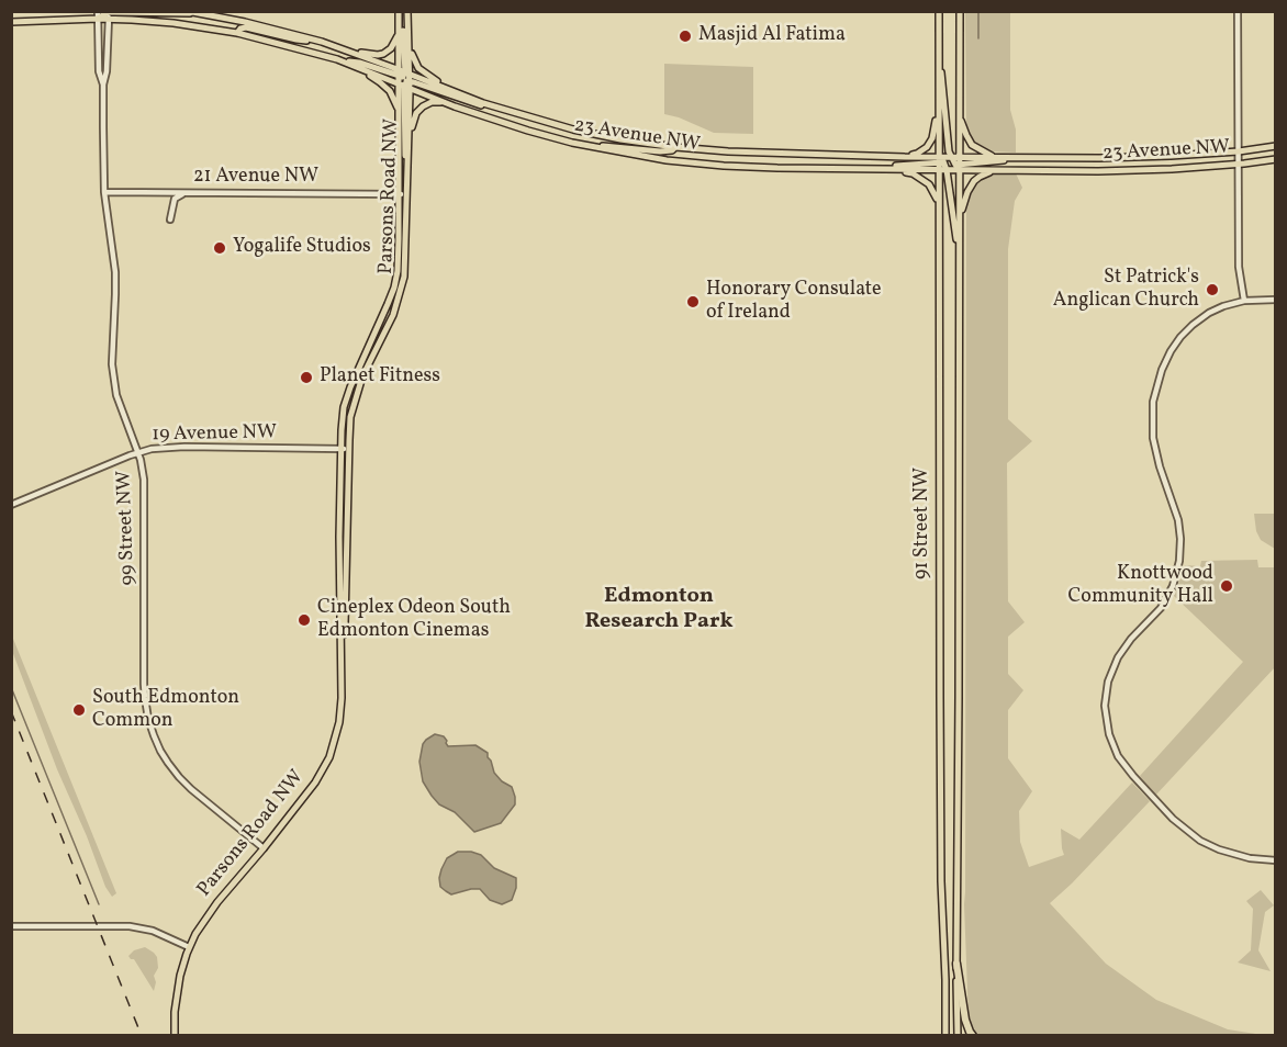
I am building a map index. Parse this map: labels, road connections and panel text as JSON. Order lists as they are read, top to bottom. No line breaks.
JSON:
{"streets":{"main road":["23 Avenue NW","Parsons Road NW","91 Street NW"],"street":["21 Avenue NW","19 Avenue NW","99 Street NW"]},"crossings":[["23 Avenue NW","Parsons Road NW"],["23 Avenue NW","91 Street NW"],["23 Avenue NW","99 Street NW"],["21 Avenue NW","Parsons Road NW"],["21 Avenue NW","99 Street NW"],["Parsons Road NW","19 Avenue NW"],["Parsons Road NW","99 Street NW"],["19 Avenue NW","99 Street NW"]],"districts":["Edmonton Research Park"],"places":["Masjid Al Fatima","Yogalife Studios","St Patrick's Anglican Church","Honorary Consulate of Ireland","Planet Fitness","Knottwood Community Hall","Cineplex Odeon South Edmonton Cinemas","South Edmonton Common"]}
